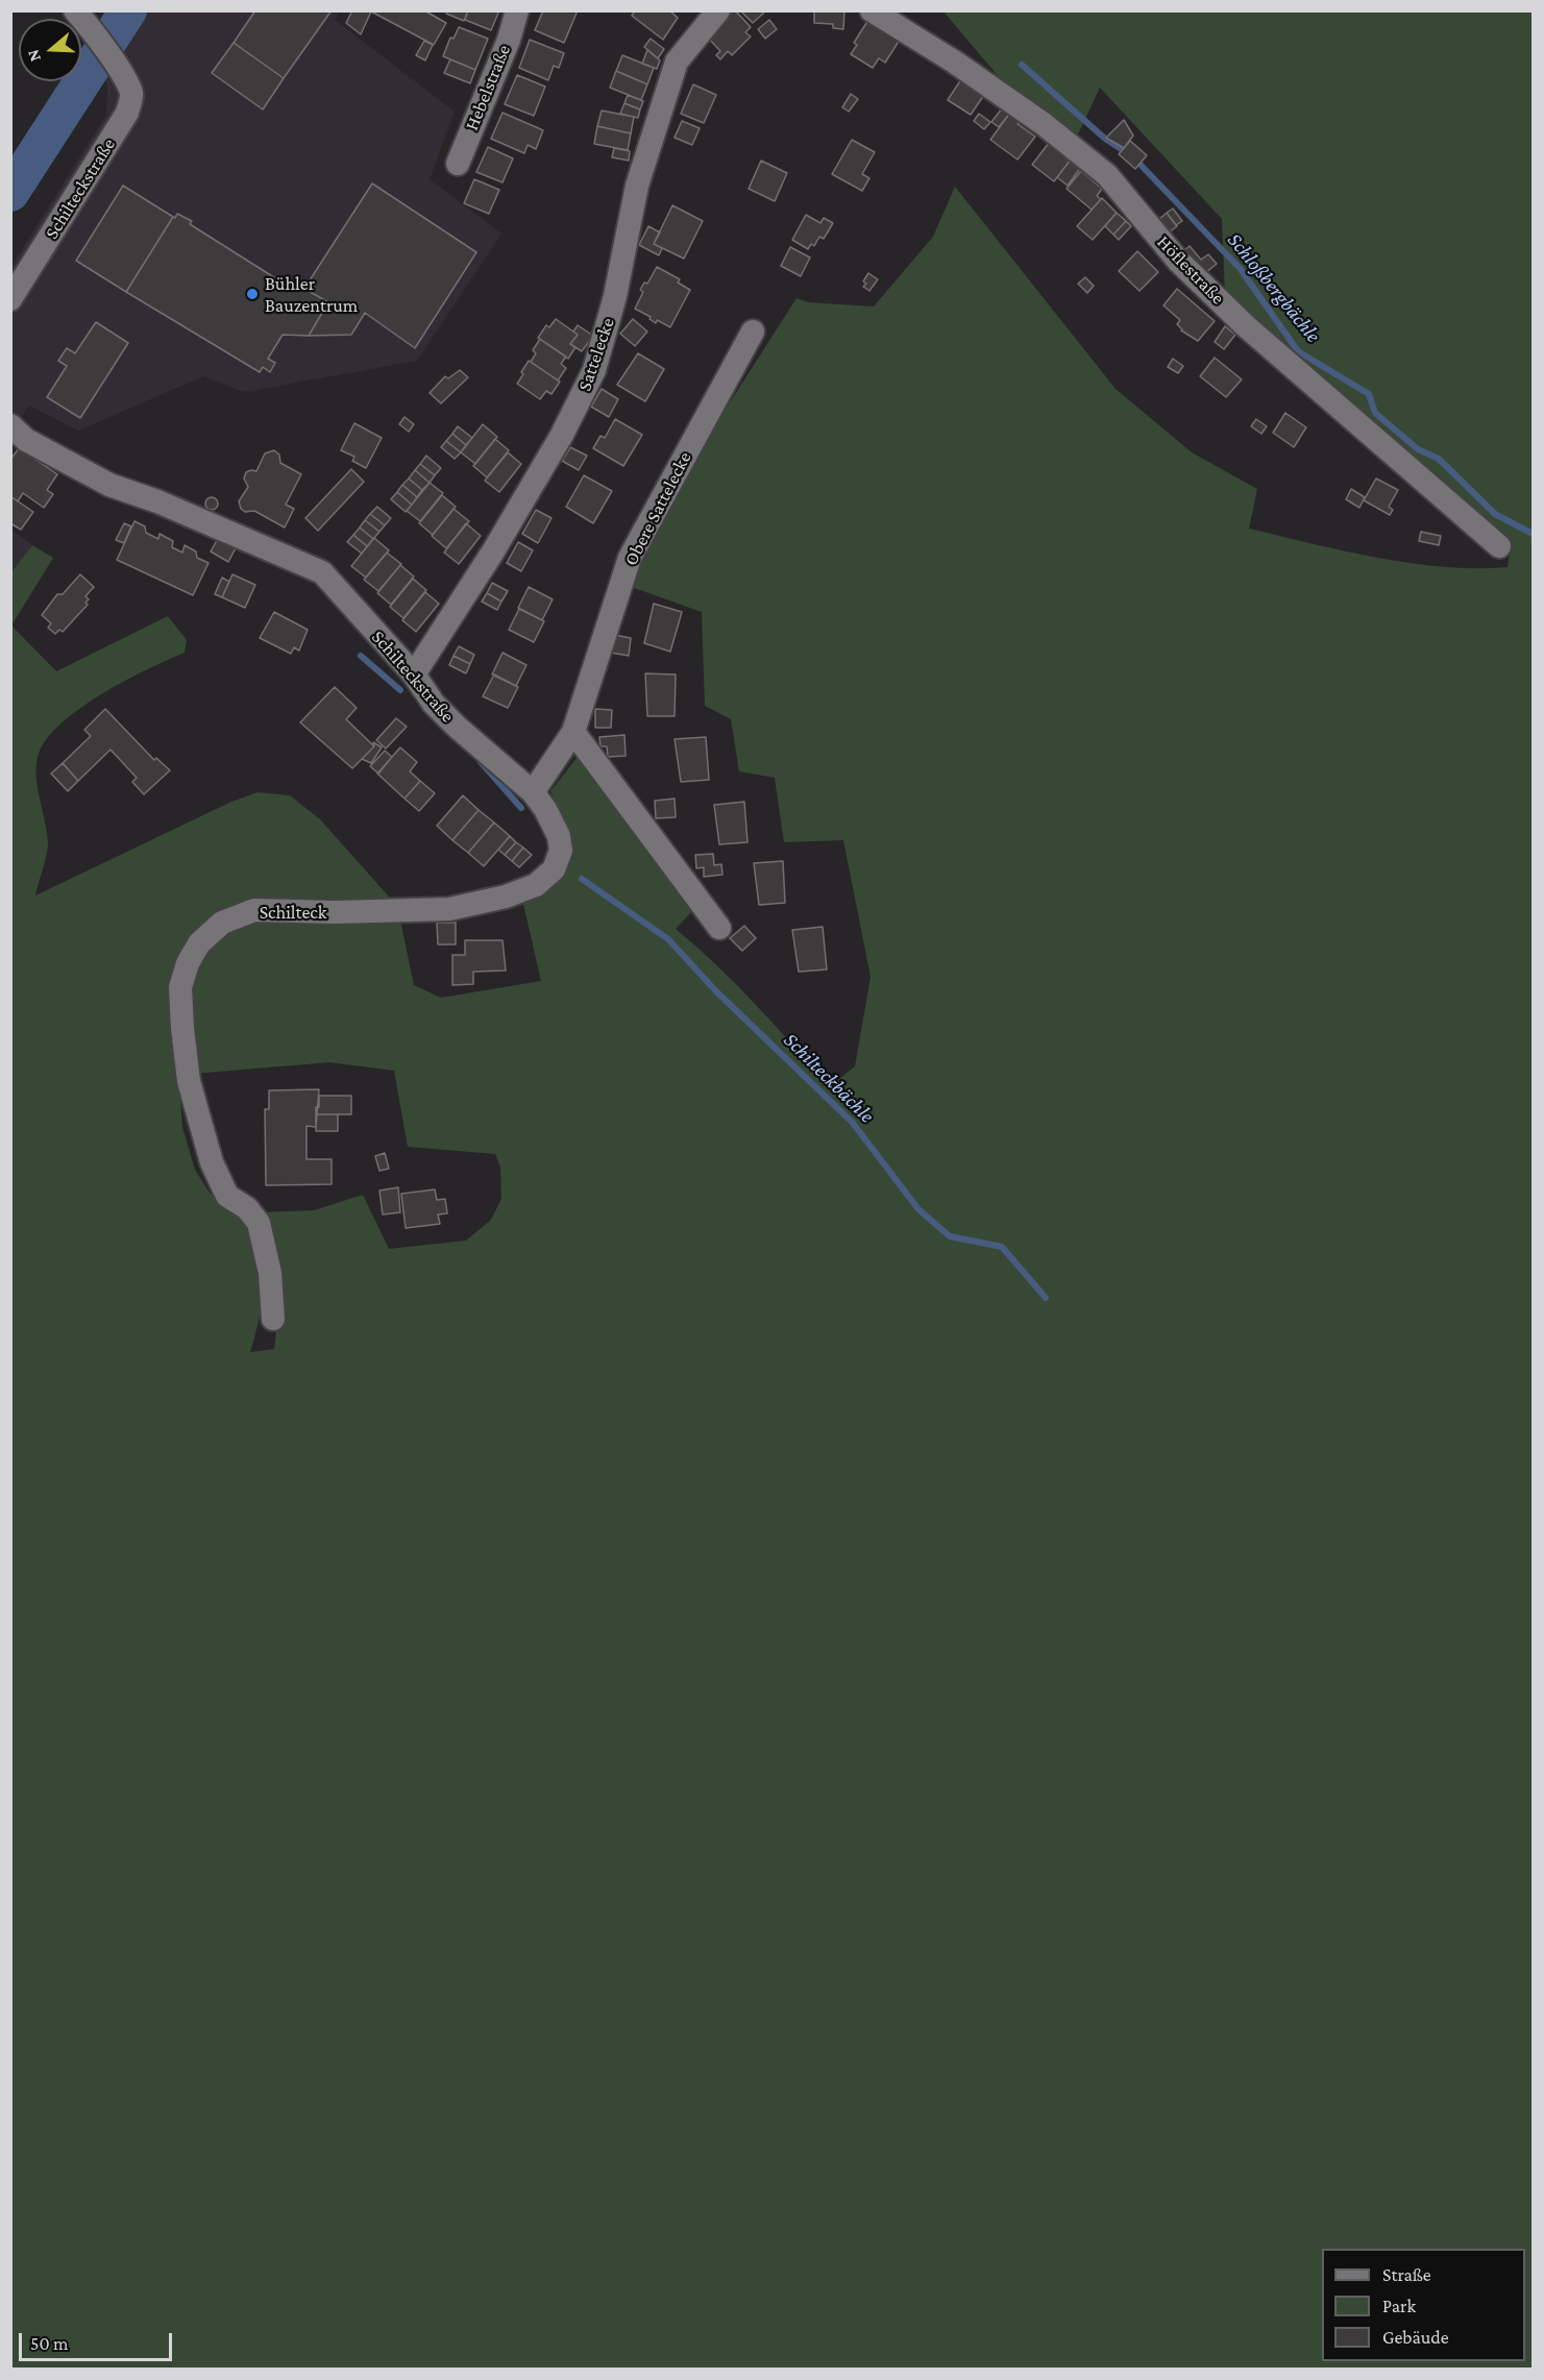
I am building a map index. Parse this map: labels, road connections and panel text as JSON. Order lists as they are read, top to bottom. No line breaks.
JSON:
{"streets":{"street":["Hebelstraße","Schilteckstraße","Höflestraße","Sattelecke","Obere Sattelecke","Schilteck"]},"crossings":[["Schilteckstraße","Sattelecke"],["Schilteckstraße","Schilteck"]],"water":["Schloßbergbächle","Schilteckbächle"],"places":["Bühler Bauzentrum"],"legend":["Straße","Park","Gebäude"],"scale_bar":"50 m","north":"left"}
